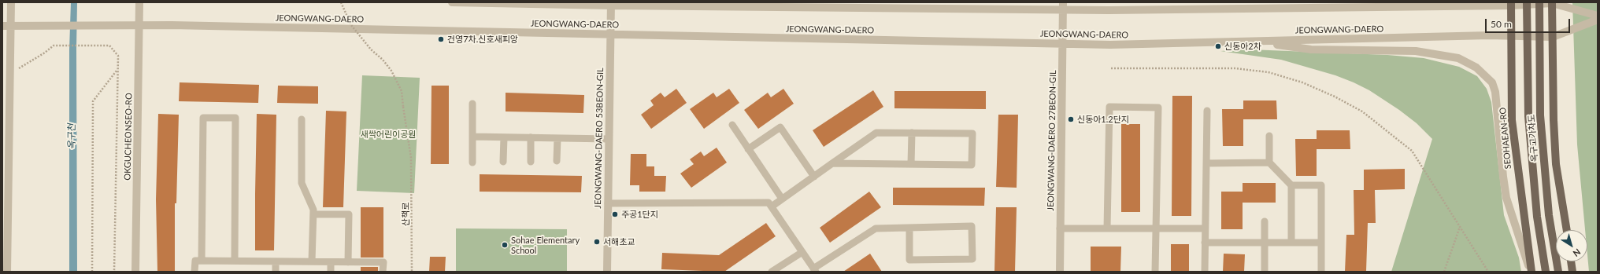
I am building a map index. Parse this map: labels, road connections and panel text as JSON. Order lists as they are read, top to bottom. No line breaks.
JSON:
{"streets":{"main road":["SEOHAEAN-RO","옥구고가차도"],"street":["JEONGWANG-DAERO","OKGUCHEONSEO-RO","JEONGWANG-DAERO 53BEON-GIL","JEONGWANG-DAERO 27BEON-GIL"],"path":["산책로"]},"crossings":[["JEONGWANG-DAERO","OKGUCHEONSEO-RO"],["JEONGWANG-DAERO","JEONGWANG-DAERO 53BEON-GIL"],["JEONGWANG-DAERO","SEOHAEAN-RO"],["JEONGWANG-DAERO","JEONGWANG-DAERO 27BEON-GIL"]],"water":["옥구천"],"parks":["새싹어린이공원"],"places":["건영7차.신호새피앙","신동아2차","신동아1.2단지","주공1단지","서해초교","Sohae Elementary School"],"scale_bar":"50 m","north":"bottom right"}
